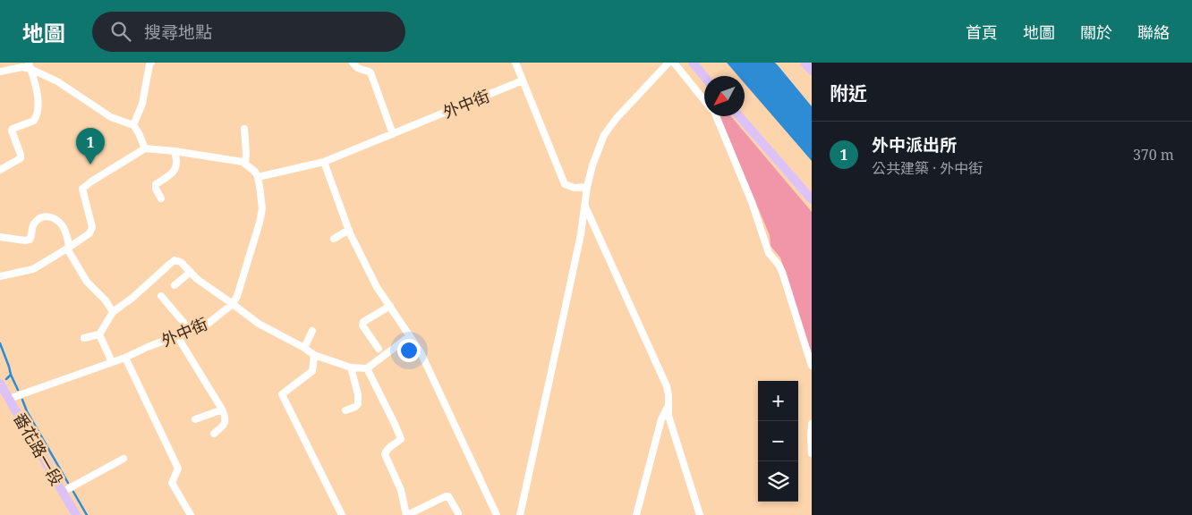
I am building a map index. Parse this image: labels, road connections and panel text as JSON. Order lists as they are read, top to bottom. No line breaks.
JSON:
{"streets":{"main road":["番花路一段"],"street":["外中街"]},"crossings":[["外中街","番花路一段"]],"north":"bottom left","page":{"header":"地圖","search":"搜尋地點","nav":["首頁","地圖","關於","聯絡"],"heading":"附近","list":[{"mark":"1","name":"外中派出所","note":"公共建築 · 外中街","value":"370 m"}],"pins":"1","map_buttons":["+","−"]}}
